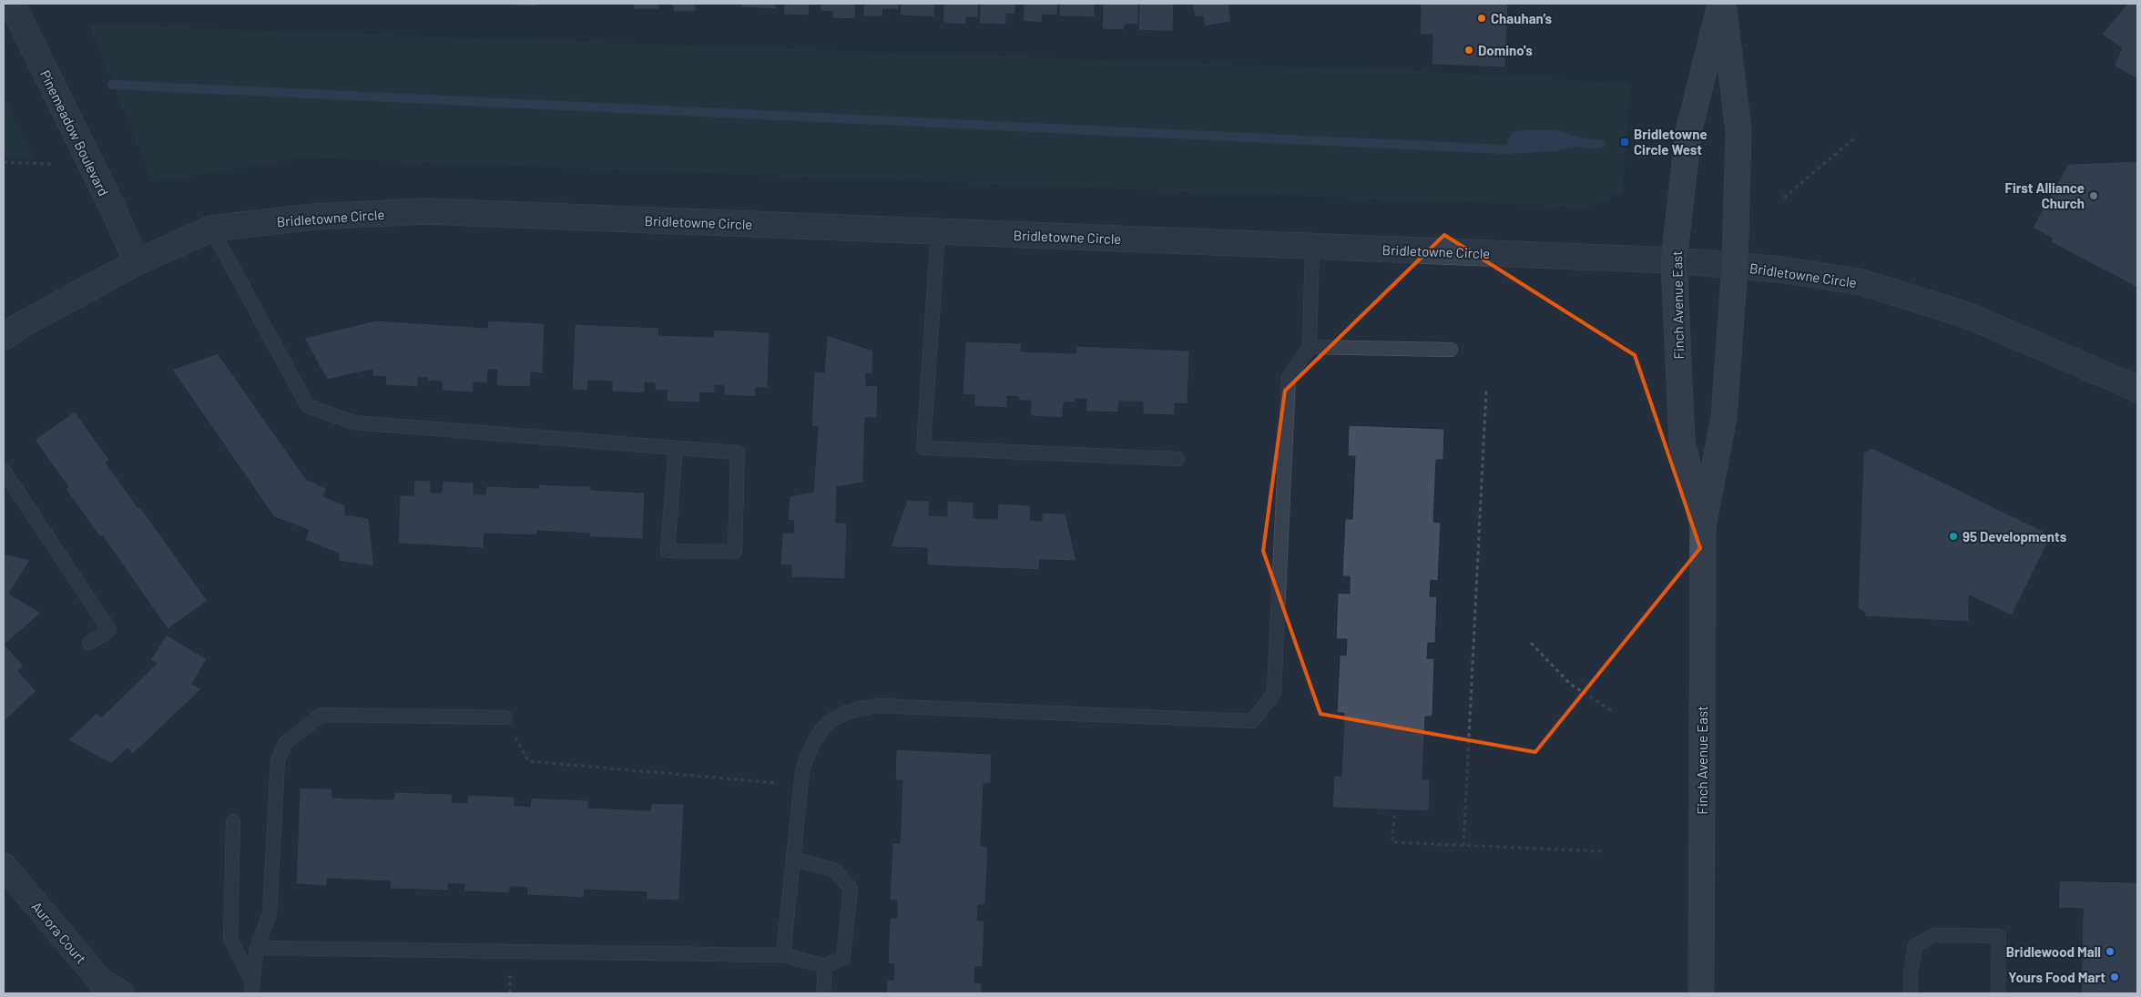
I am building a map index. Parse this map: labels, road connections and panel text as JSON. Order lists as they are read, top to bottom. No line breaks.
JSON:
{"streets":{"main road":["Finch Avenue East"],"street":["Pinemeadow Boulevard","Bridletowne Circle","Aurora Court"]},"crossings":[["Pinemeadow Boulevard","Bridletowne Circle"],["Bridletowne Circle","Finch Avenue East"]],"places":{"other":["Chauhan’s","Domino's","First Alliance Church","95 Developments","Bridlewood Mall","Yours Food Mart"],"transit":["Bridletowne Circle West"]}}
